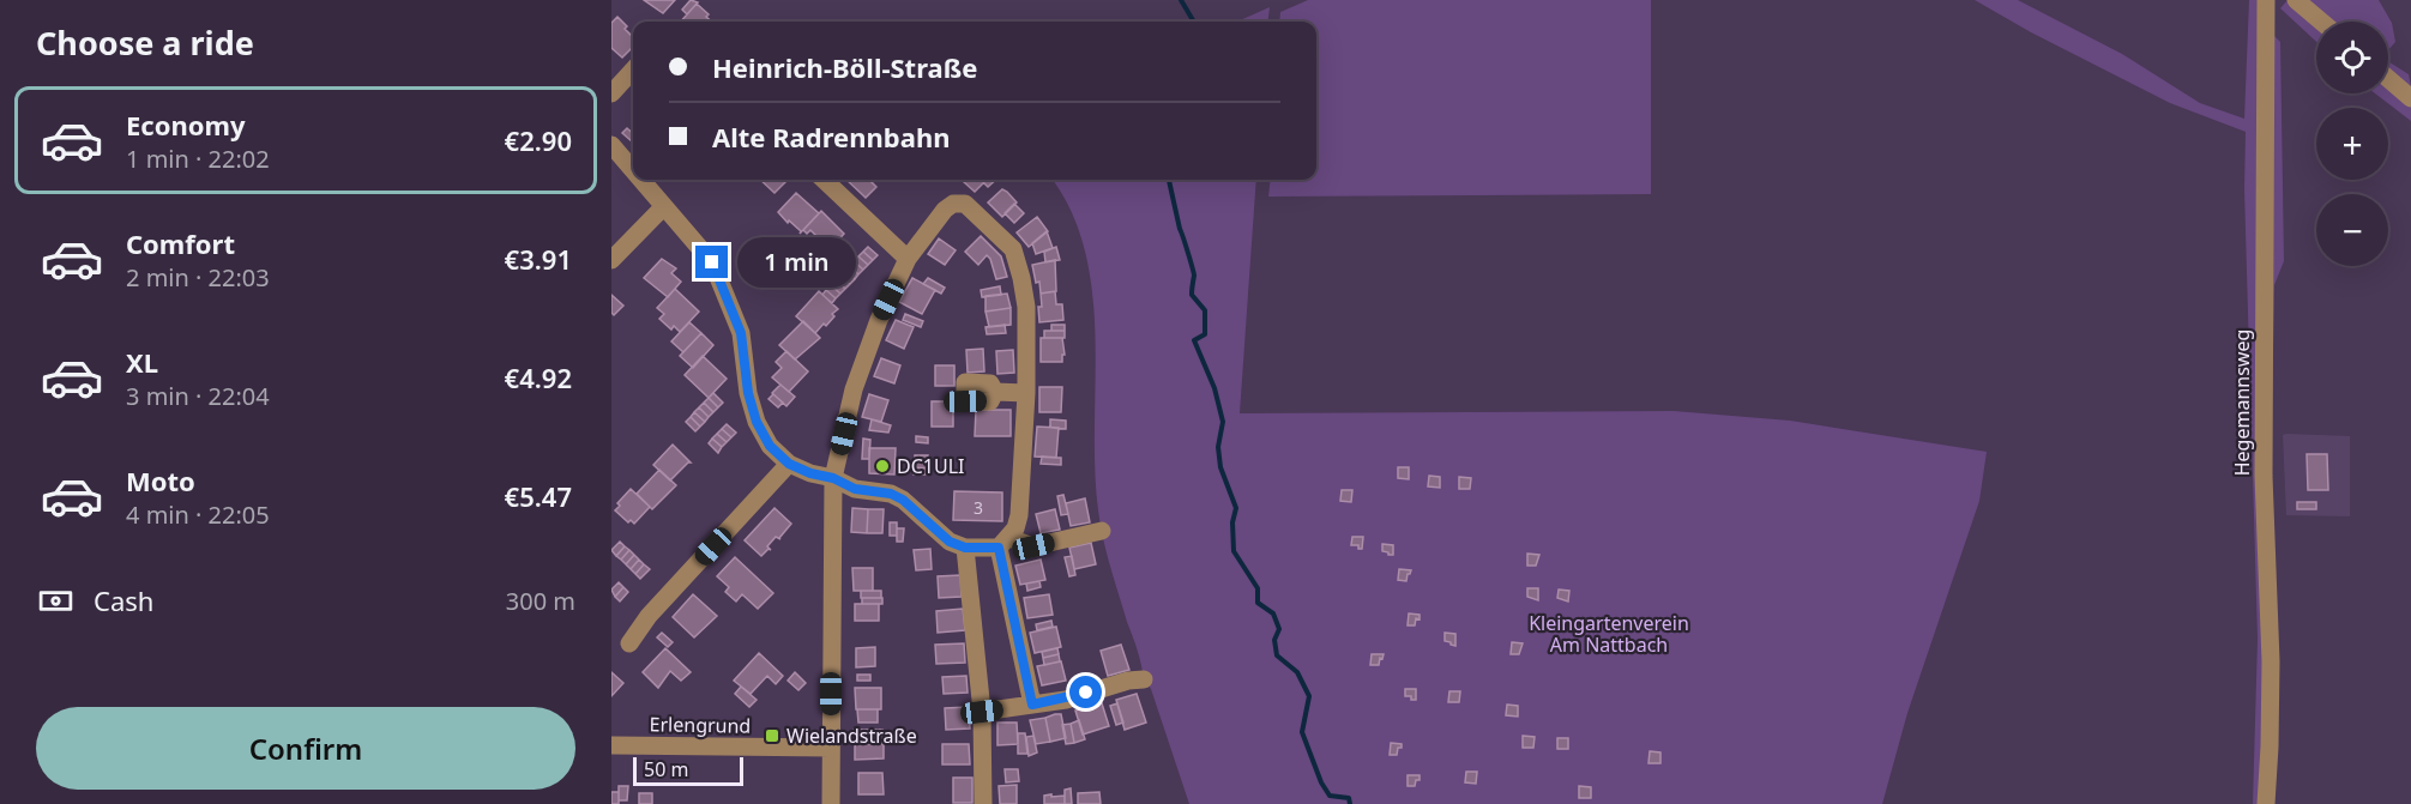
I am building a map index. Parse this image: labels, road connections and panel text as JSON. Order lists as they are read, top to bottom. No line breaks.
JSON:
{"streets":{"street":["Hegemannsweg","Erlengrund"]},"parks":["Kleingartenverein Am Nattbach"],"places":{"other":["DC1ULI"],"transit":["Wielandstraße"]},"house_numbers":["3"],"scale_bar":"50 m","page":{"heading":"Choose a ride","map_buttons":["+","−"],"banner":["Heinrich-Böll-Straße","Alte Radrennbahn"],"list":[{"name":"Economy","note":"1 min · 22:02","value":"€2.90"},{"name":"Comfort","note":"2 min · 22:03","value":"€3.91"},{"name":"XL","note":"3 min · 22:04","value":"€4.92"},{"name":"Moto","note":"4 min · 22:05","value":"€5.47"}],"bubble":"1 min","pay":["Cash","300 m"],"buttons":"Confirm","scale":"50 m"}}
